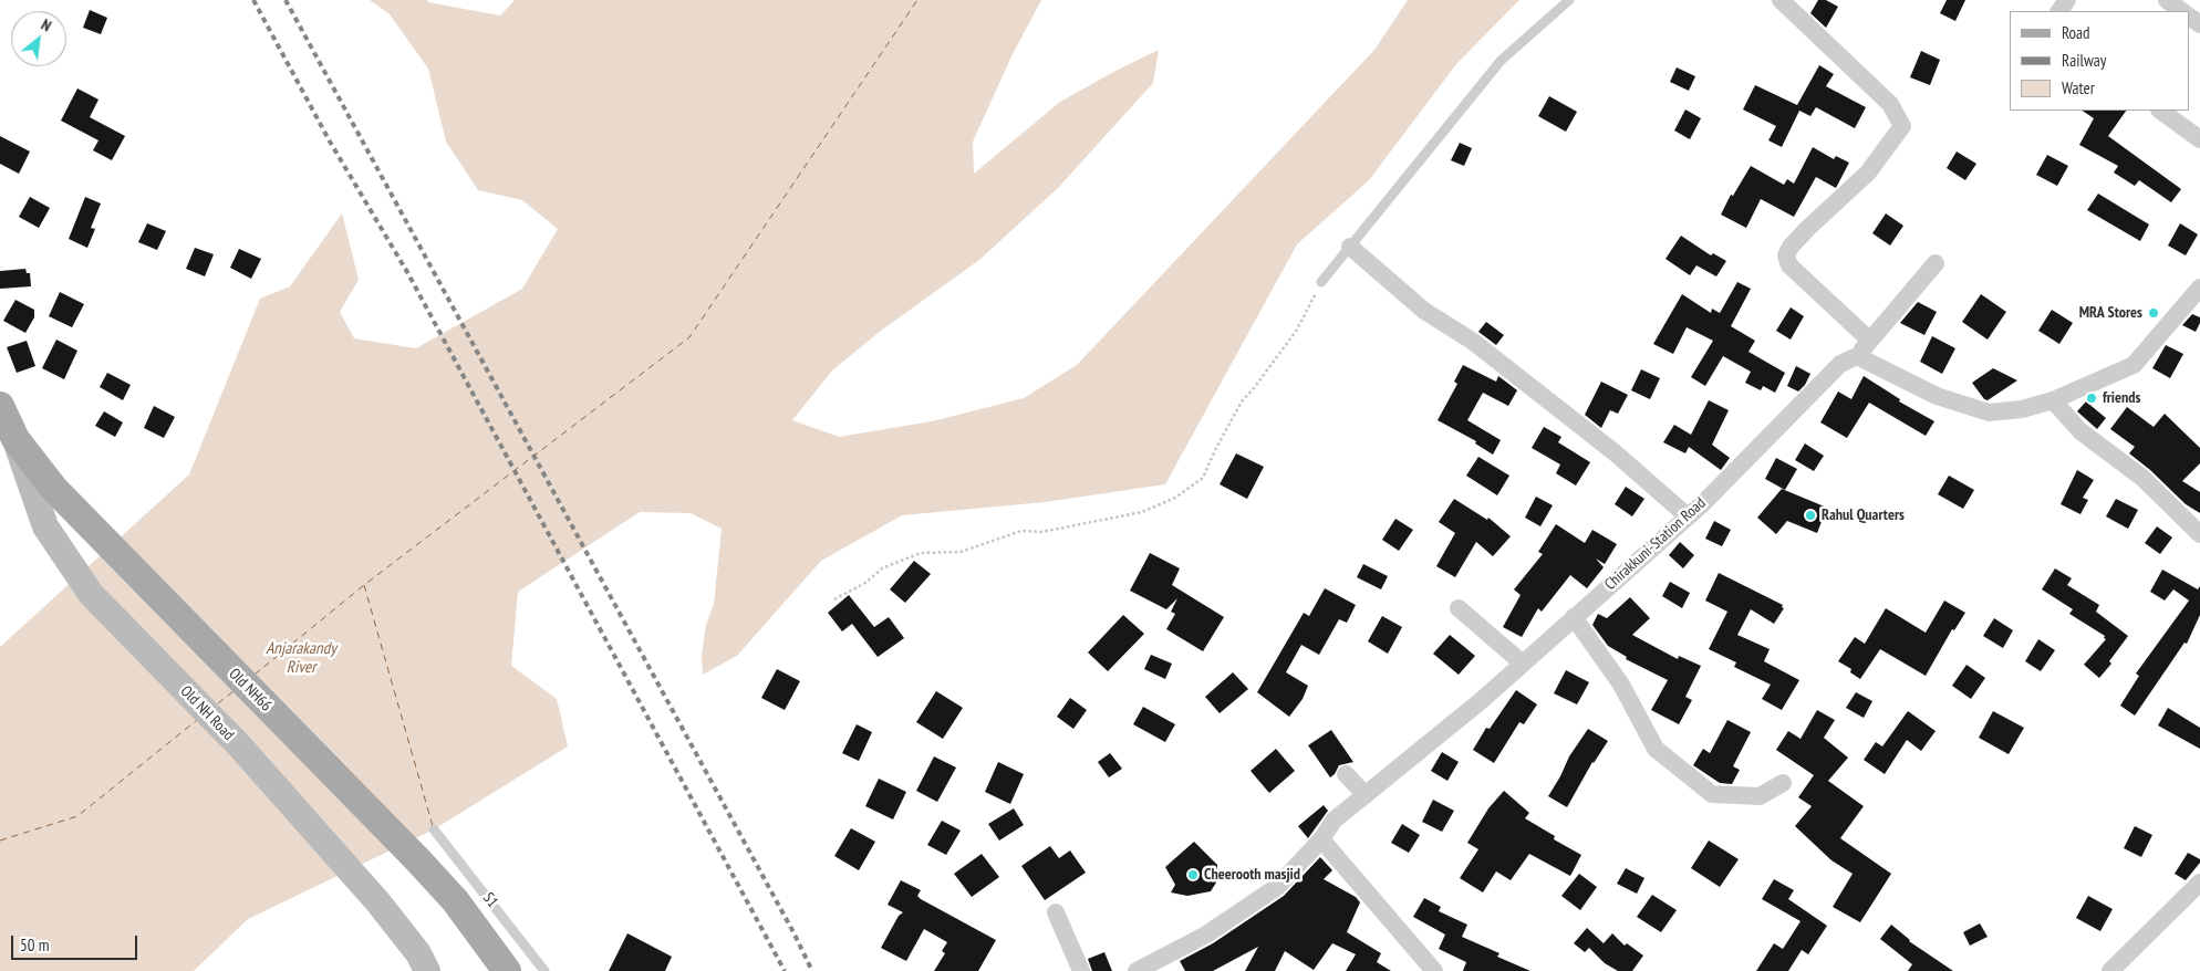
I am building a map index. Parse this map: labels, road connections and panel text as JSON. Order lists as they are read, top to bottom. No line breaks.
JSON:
{"streets":{"main road":["Old NH66"],"street":["Chirakkuni-Station Road","Old NH Road"],"lane":["S1"]},"crossings":[["Old NH66","Old NH Road"]],"water":["Anjarakandy River"],"places":["MRA Stores","friends","Rahul Quarters","Cheerooth masjid"],"legend":["Road","Railway","Water"],"scale_bar":"50 m","north":"top right"}
